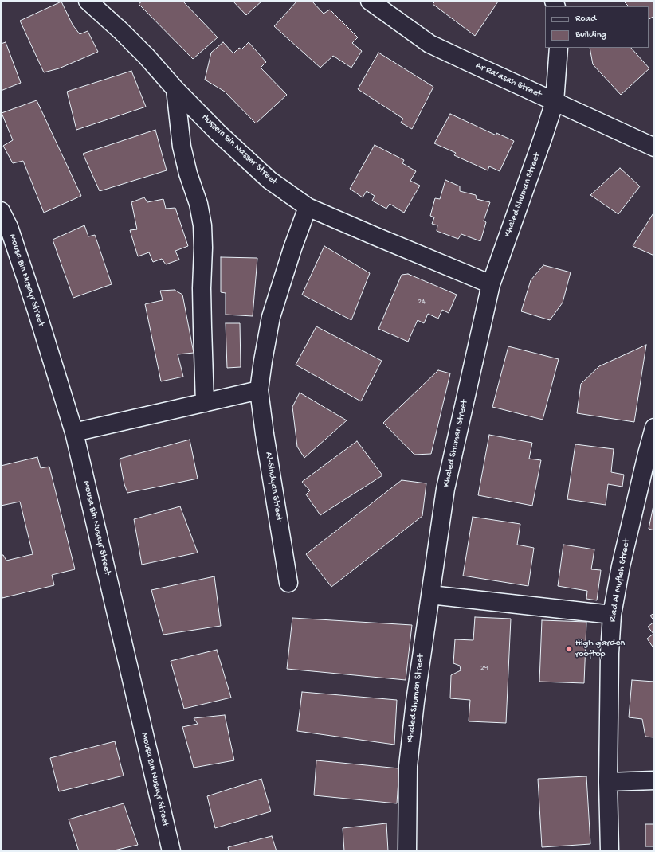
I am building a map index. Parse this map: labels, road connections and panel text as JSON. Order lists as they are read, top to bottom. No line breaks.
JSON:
{"streets":{"street":["Ar Ra’asah Street","Hussein Bin Nasser Street","Khaled Shuman Street","Mousa Bin Nusayr Street","Al-Sindyan Street","Riad Al Mufleh Street"]},"crossings":[["Ar Ra’asah Street","Khaled Shuman Street"],["Hussein Bin Nasser Street","Khaled Shuman Street"],["Hussein Bin Nasser Street","Al-Sindyan Street"]],"places":["High garden rooftop"],"house_numbers":["24","29"],"legend":["Road","Building"]}
